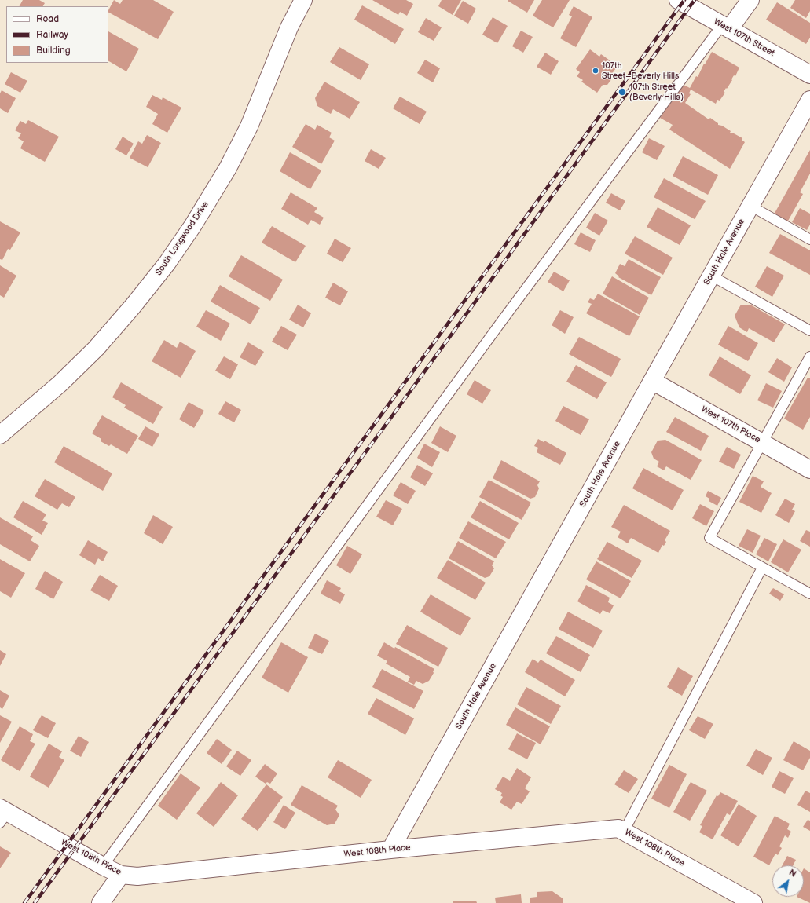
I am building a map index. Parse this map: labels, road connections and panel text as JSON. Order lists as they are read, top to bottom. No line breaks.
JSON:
{"streets":{"street":["West 107th Street","South Longwood Drive","South Hale Avenue","West 107th Place","West 108th Place"]},"crossings":[["South Hale Avenue","West 107th Place"],["South Hale Avenue","West 108th Place"]],"places":["107th Street–Beverly Hills","107th Street (Beverly Hills)"],"legend":["Road","Railway","Building"],"north":"top right"}
